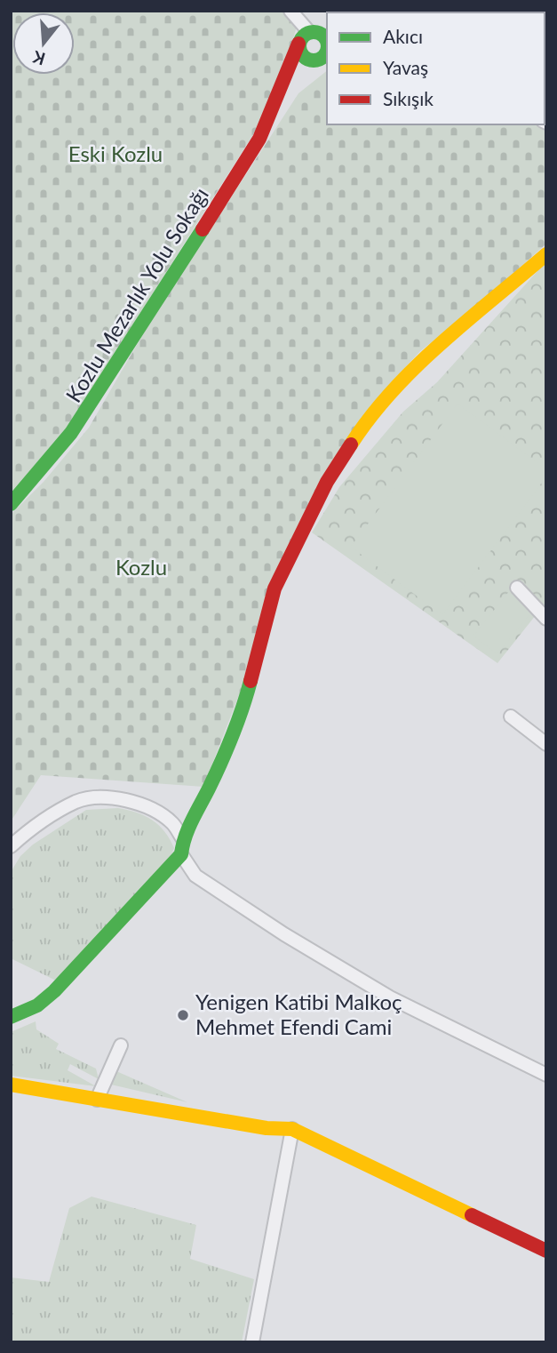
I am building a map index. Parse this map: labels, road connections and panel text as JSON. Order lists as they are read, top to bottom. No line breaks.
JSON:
{"streets":{"street":["Kozlu Mezarlık Yolu Sokağı"]},"parks":["Eski Kozlu","Kozlu"],"places":["Yenigen Katibi Malkoç Mehmet Efendi Cami"],"legend":["Akıcı","Yavaş","Sıkışık"],"north":"bottom"}
